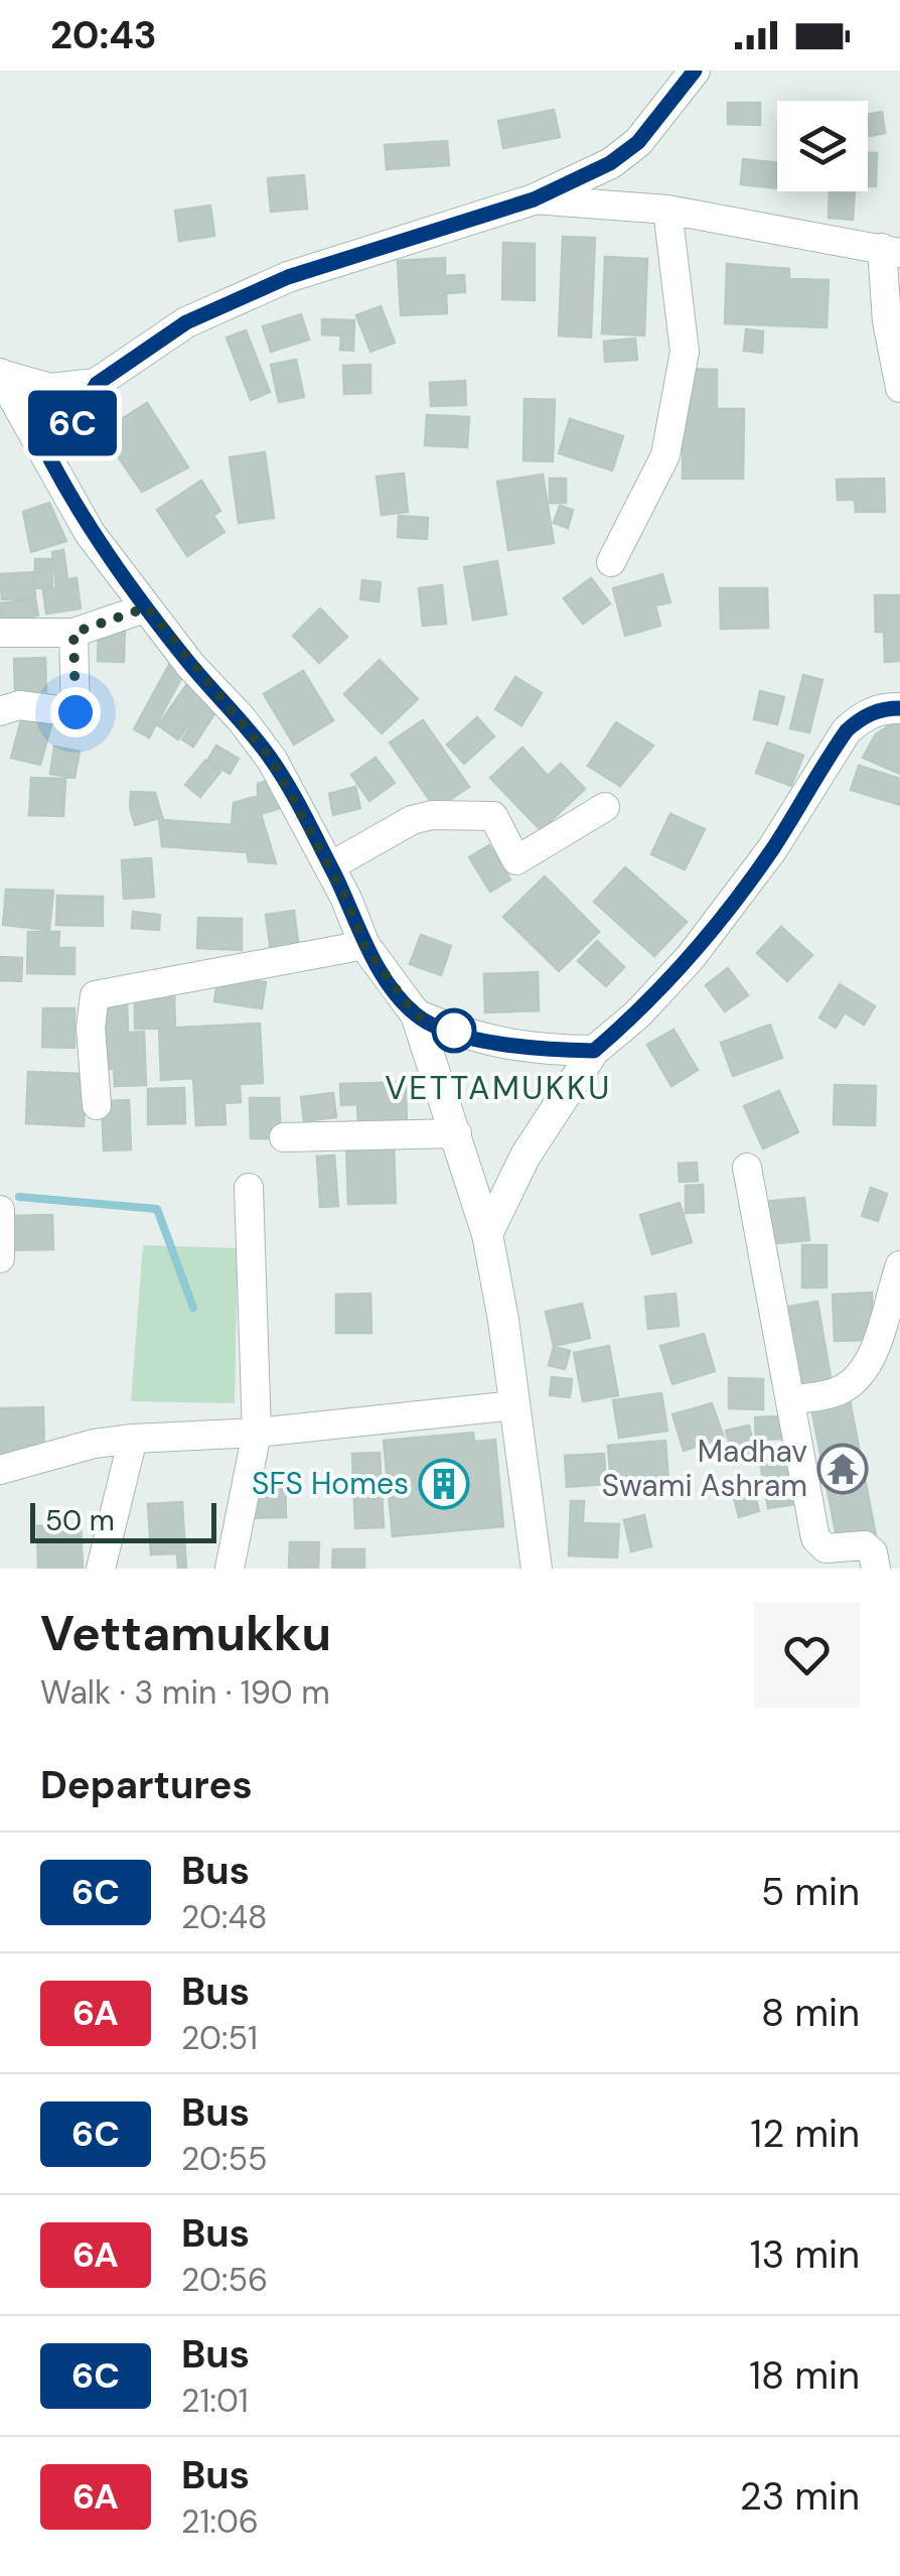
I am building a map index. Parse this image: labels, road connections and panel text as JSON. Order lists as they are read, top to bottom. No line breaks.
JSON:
{"districts":["VETTAMUKKU"],"places":{"temple":["Madhav Swami Ashram"],"building":["SFS Homes"]},"lines":["bus line 6C"],"scale_bar":"50 m","page":{"status":"20:43","on_map":"6C","scale":"50 m","heading":[["Vettamukku","Walk · 3 min · 190 m"],"Departures"],"list":[{"mark":"6C","name":"Bus","note":"20:48","value":"5 min"},{"mark":"6A","name":"Bus","note":"20:51","value":"8 min"},{"mark":"6C","name":"Bus","note":"20:55","value":"12 min"},{"mark":"6A","name":"Bus","note":"20:56","value":"13 min"},{"mark":"6C","name":"Bus","note":"21:01","value":"18 min"},{"mark":"6A","name":"Bus","note":"21:06","value":"23 min"}]}}
